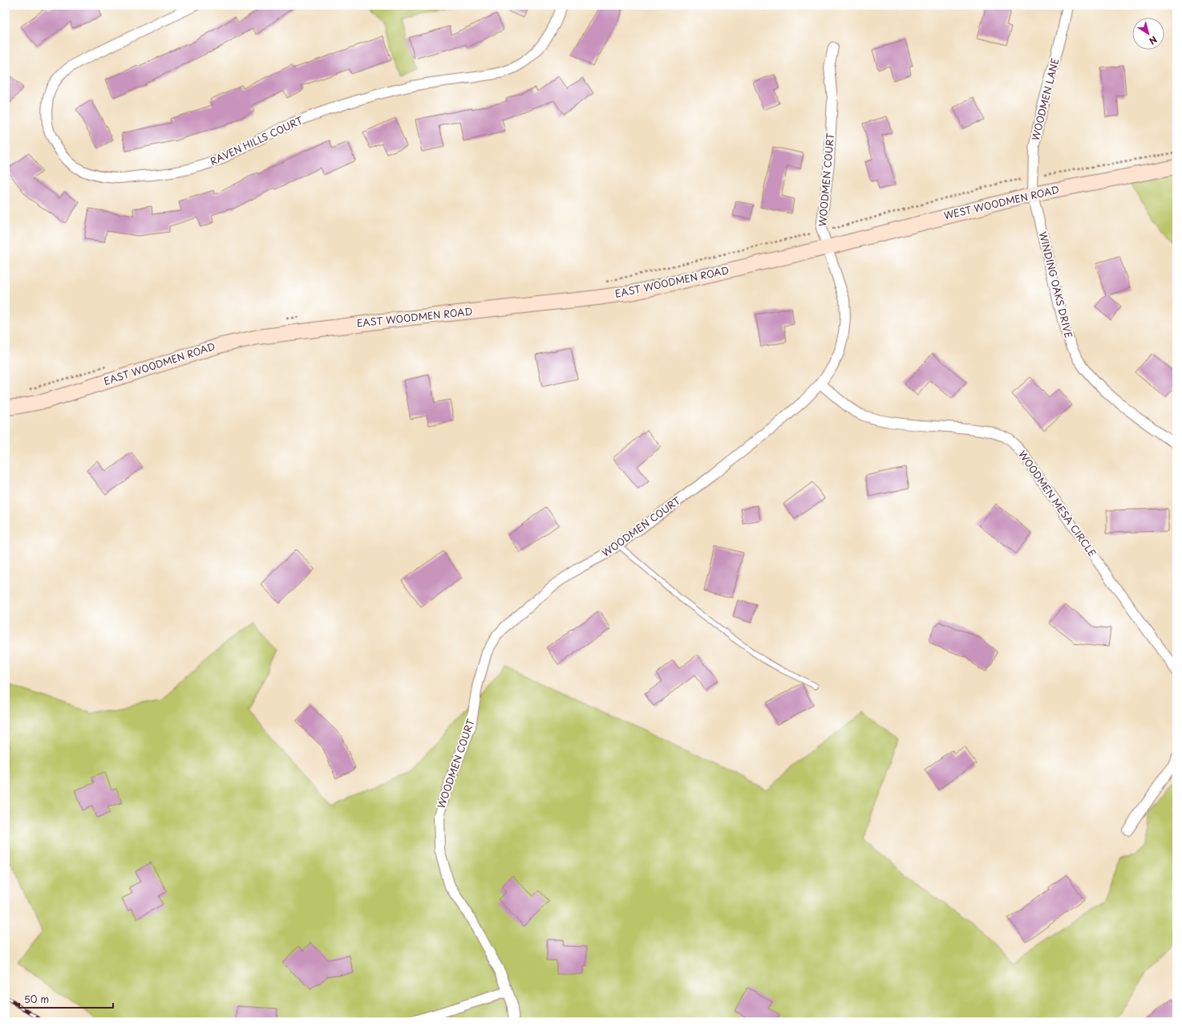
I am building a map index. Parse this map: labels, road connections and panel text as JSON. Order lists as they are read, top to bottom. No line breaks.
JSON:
{"streets":{"main road":["WEST WOODMEN ROAD","EAST WOODMEN ROAD"],"street":["WOODMEN LANE","RAVEN HILLS COURT","WOODMEN COURT","WINDING OAKS DRIVE","WOODMEN MESA CIRCLE"]},"crossings":[["WOODMEN LANE","WEST WOODMEN ROAD"],["WOODMEN LANE","WINDING OAKS DRIVE"],["WOODMEN COURT","WEST WOODMEN ROAD"],["WOODMEN COURT","EAST WOODMEN ROAD"],["WOODMEN COURT","WOODMEN MESA CIRCLE"],["WEST WOODMEN ROAD","EAST WOODMEN ROAD"],["WEST WOODMEN ROAD","WINDING OAKS DRIVE"]],"scale_bar":"50 m","north":"bottom right"}
